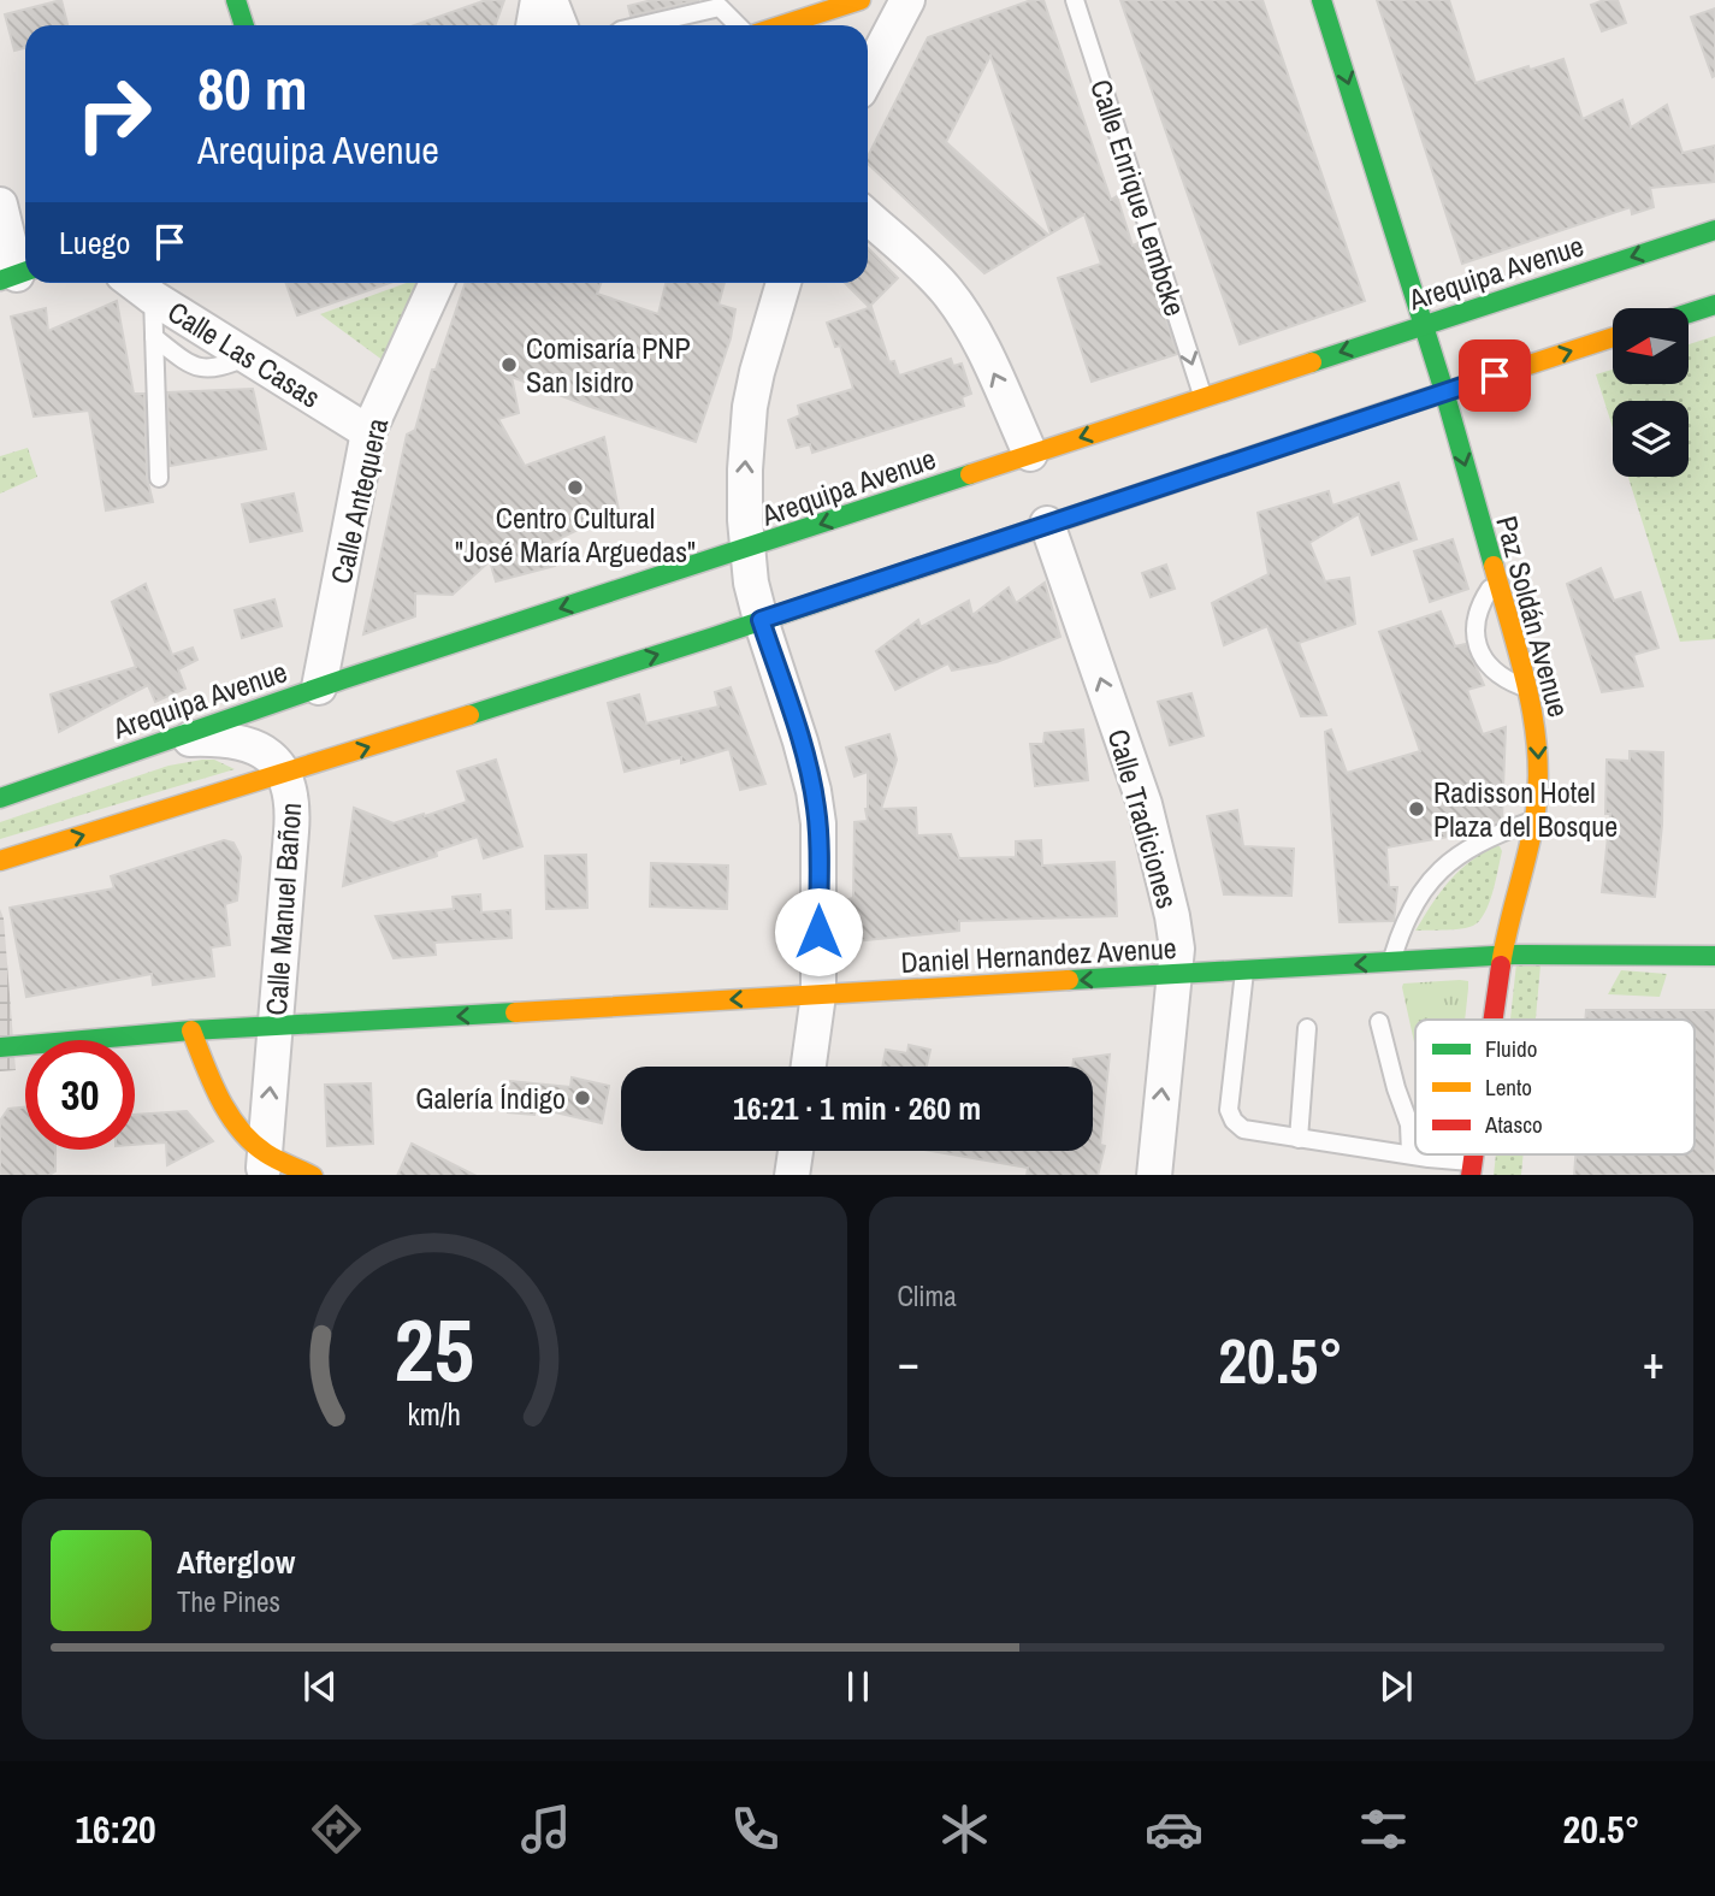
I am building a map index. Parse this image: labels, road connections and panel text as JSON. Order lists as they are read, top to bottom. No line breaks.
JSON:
{"streets":{"main road":["Arequipa Avenue","Paz Soldán Avenue","Daniel Hernandez Avenue"],"street":["Calle Las Casas","Calle Antequera","Calle Tradiciones","Calle Manuel Bañon"],"lane":["Calle Enrique Lembcke"]},"crossings":[["Calle Enrique Lembcke","Arequipa Avenue"],["Arequipa Avenue","Calle Antequera"],["Arequipa Avenue","Paz Soldán Avenue"],["Arequipa Avenue","Calle Manuel Bañon"],["Calle Las Casas","Calle Antequera"],["Paz Soldán Avenue","Daniel Hernandez Avenue"],["Calle Tradiciones","Daniel Hernandez Avenue"],["Calle Manuel Bañon","Daniel Hernandez Avenue"]],"one_way":["Calle Enrique Lembcke","Paz Soldán Avenue","Calle Tradiciones","Daniel Hernandez Avenue"],"places":["Comisaría PNP San Isidro","Centro Cultural \"José María Arguedas\"","Radisson Hotel Plaza del Bosque","Galería Índigo"],"legend":["Fluido","Lento","Atasco"],"north":"left","page":{"turn":["80 m","Arequipa Avenue"],"then":"Luego","limit":"30","trip":"16:21 · 1 min · 260 m","tile":"Clima","heat":["−","20.5°","+"],"song":["Afterglow","The Pines"],"tabs":["16:20","20.5°"],"gauge":["25","km/h"]}}
